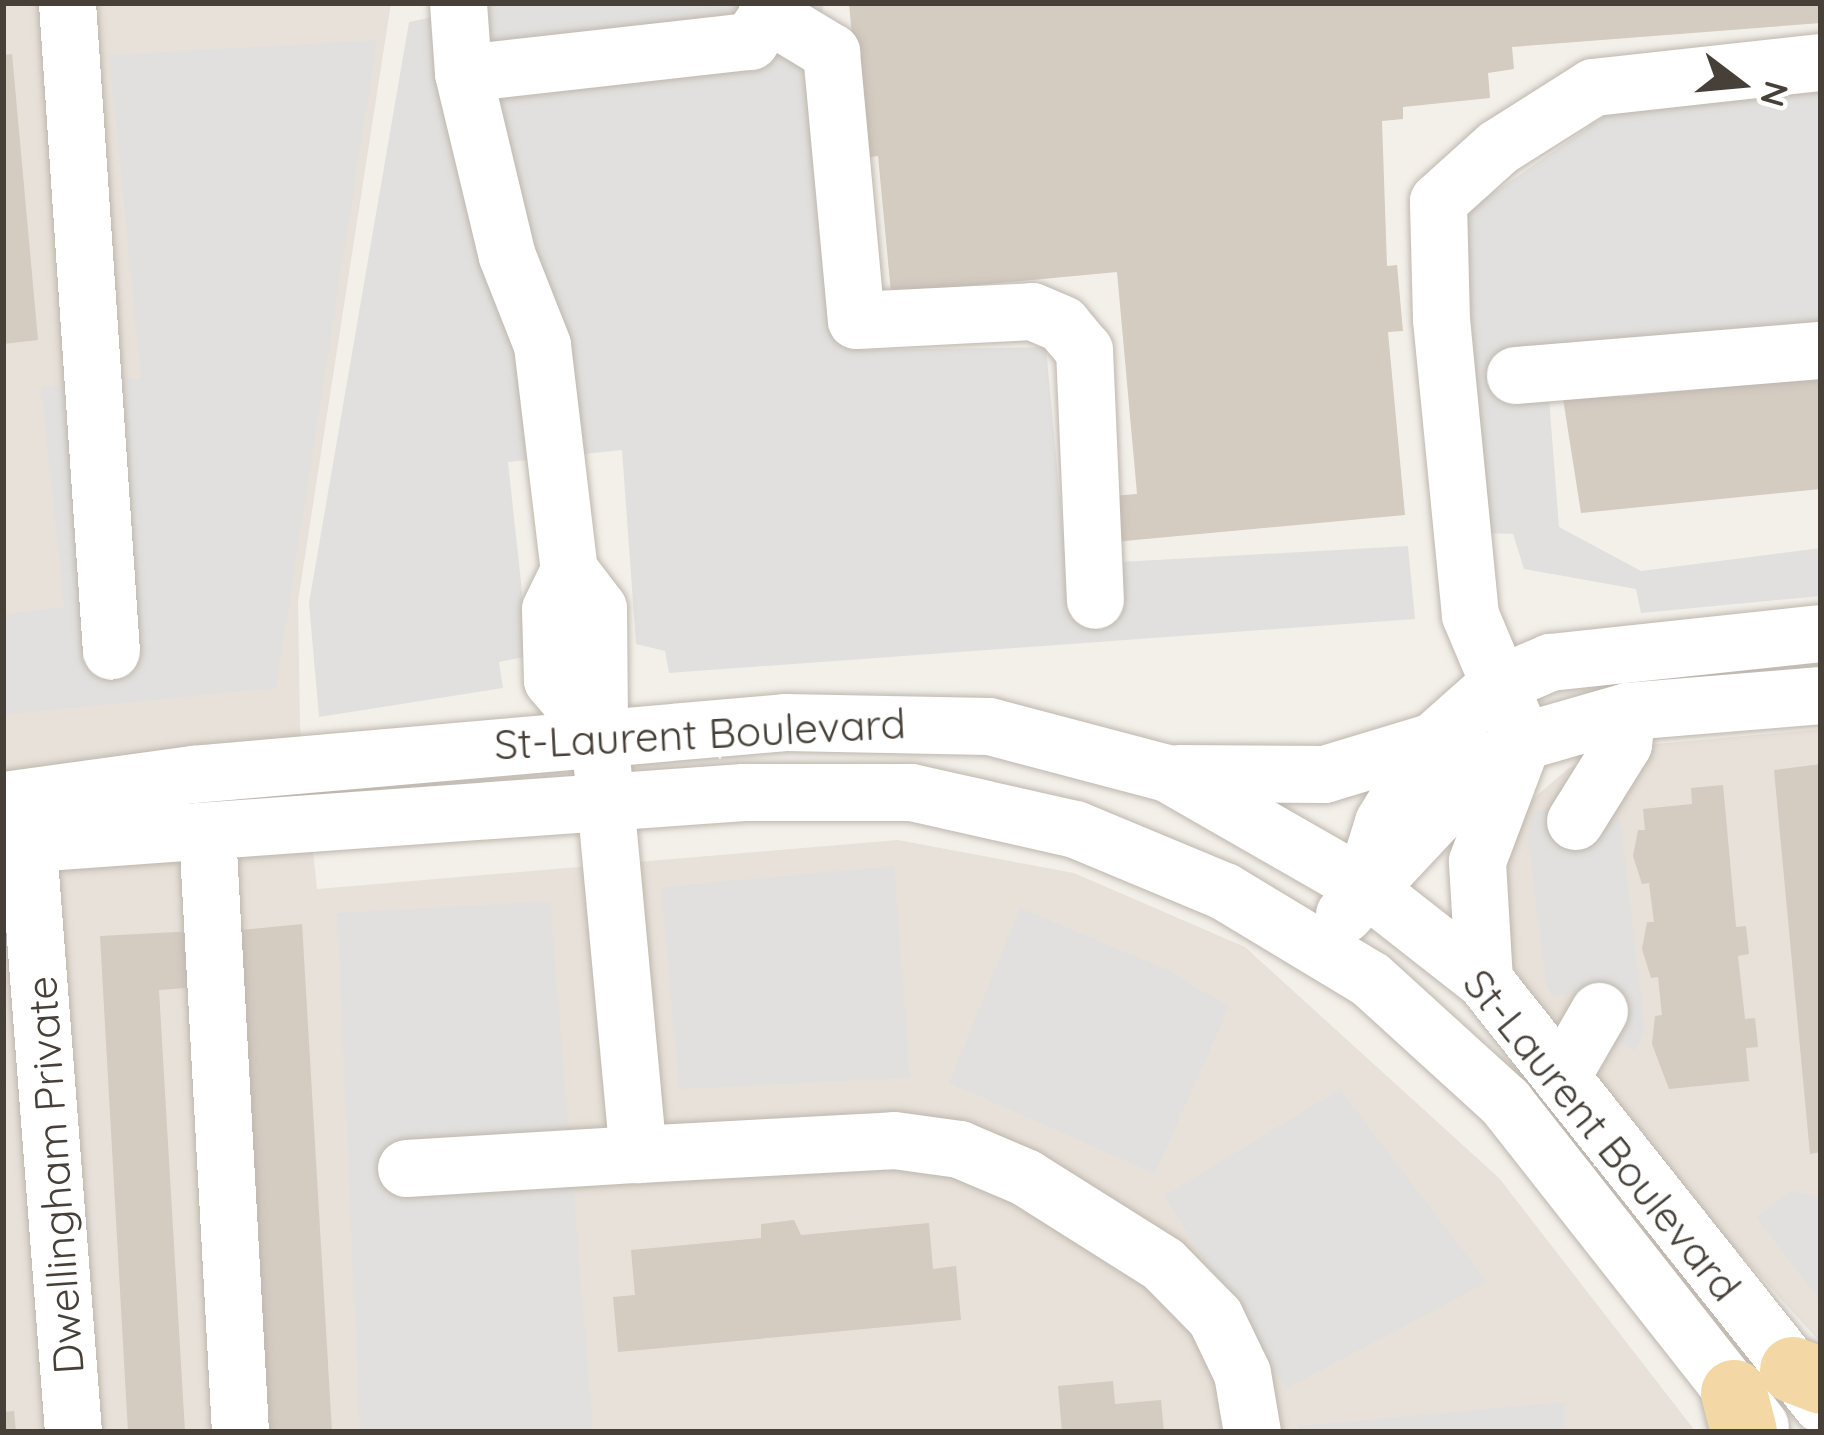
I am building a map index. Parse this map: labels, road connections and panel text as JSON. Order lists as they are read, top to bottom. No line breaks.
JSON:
{"streets":{"street":["St-Laurent Boulevard","Dwellingham Private"]},"crossings":[["St-Laurent Boulevard","Dwellingham Private"]],"north":"right"}
